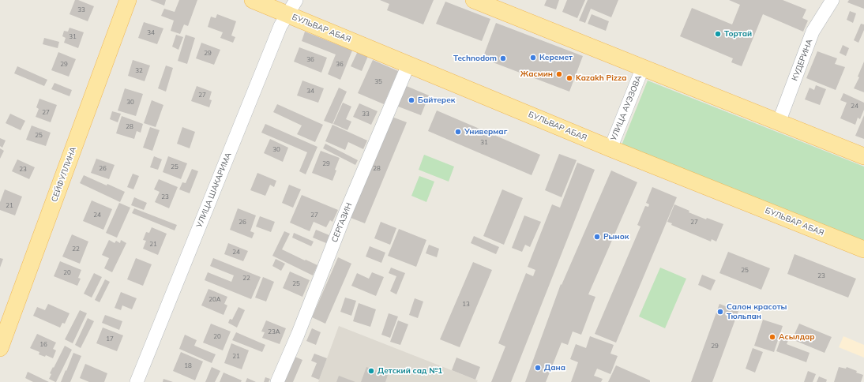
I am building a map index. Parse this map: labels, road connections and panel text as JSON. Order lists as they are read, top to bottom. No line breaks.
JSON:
{"streets":{"main road":["БУЛЬВАР АБАЯ","СЕЙФУЛЛИНА"],"street":["КУДЕРИНА","УЛИЦА АУЭЗОВА","УЛИЦА ШАКАРИМА","СЕРГАЗИН"]},"crossings":[["БУЛЬВАР АБАЯ","УЛИЦА АУЭЗОВА"],["БУЛЬВАР АБАЯ","УЛИЦА ШАКАРИМА"],["БУЛЬВАР АБАЯ","СЕРГАЗИН"]],"places":["Тортай","Керемет","Technodom","Жасмин","Kazakh Pizza","Байтерек","Универмаг","Рынок","Салон красоты Тюльпан","Асылдар","Дана","Детский сад №1"],"house_numbers":["33","34","31","29","36","29","36","32","35","34","27","30","24","27","33","28","25","31","30","29","25","26","28","23","23","21","24","27","26","27","21","22","24","25","20","23","22","25","20А","13","23А","20","17","16","29","21","18"]}
